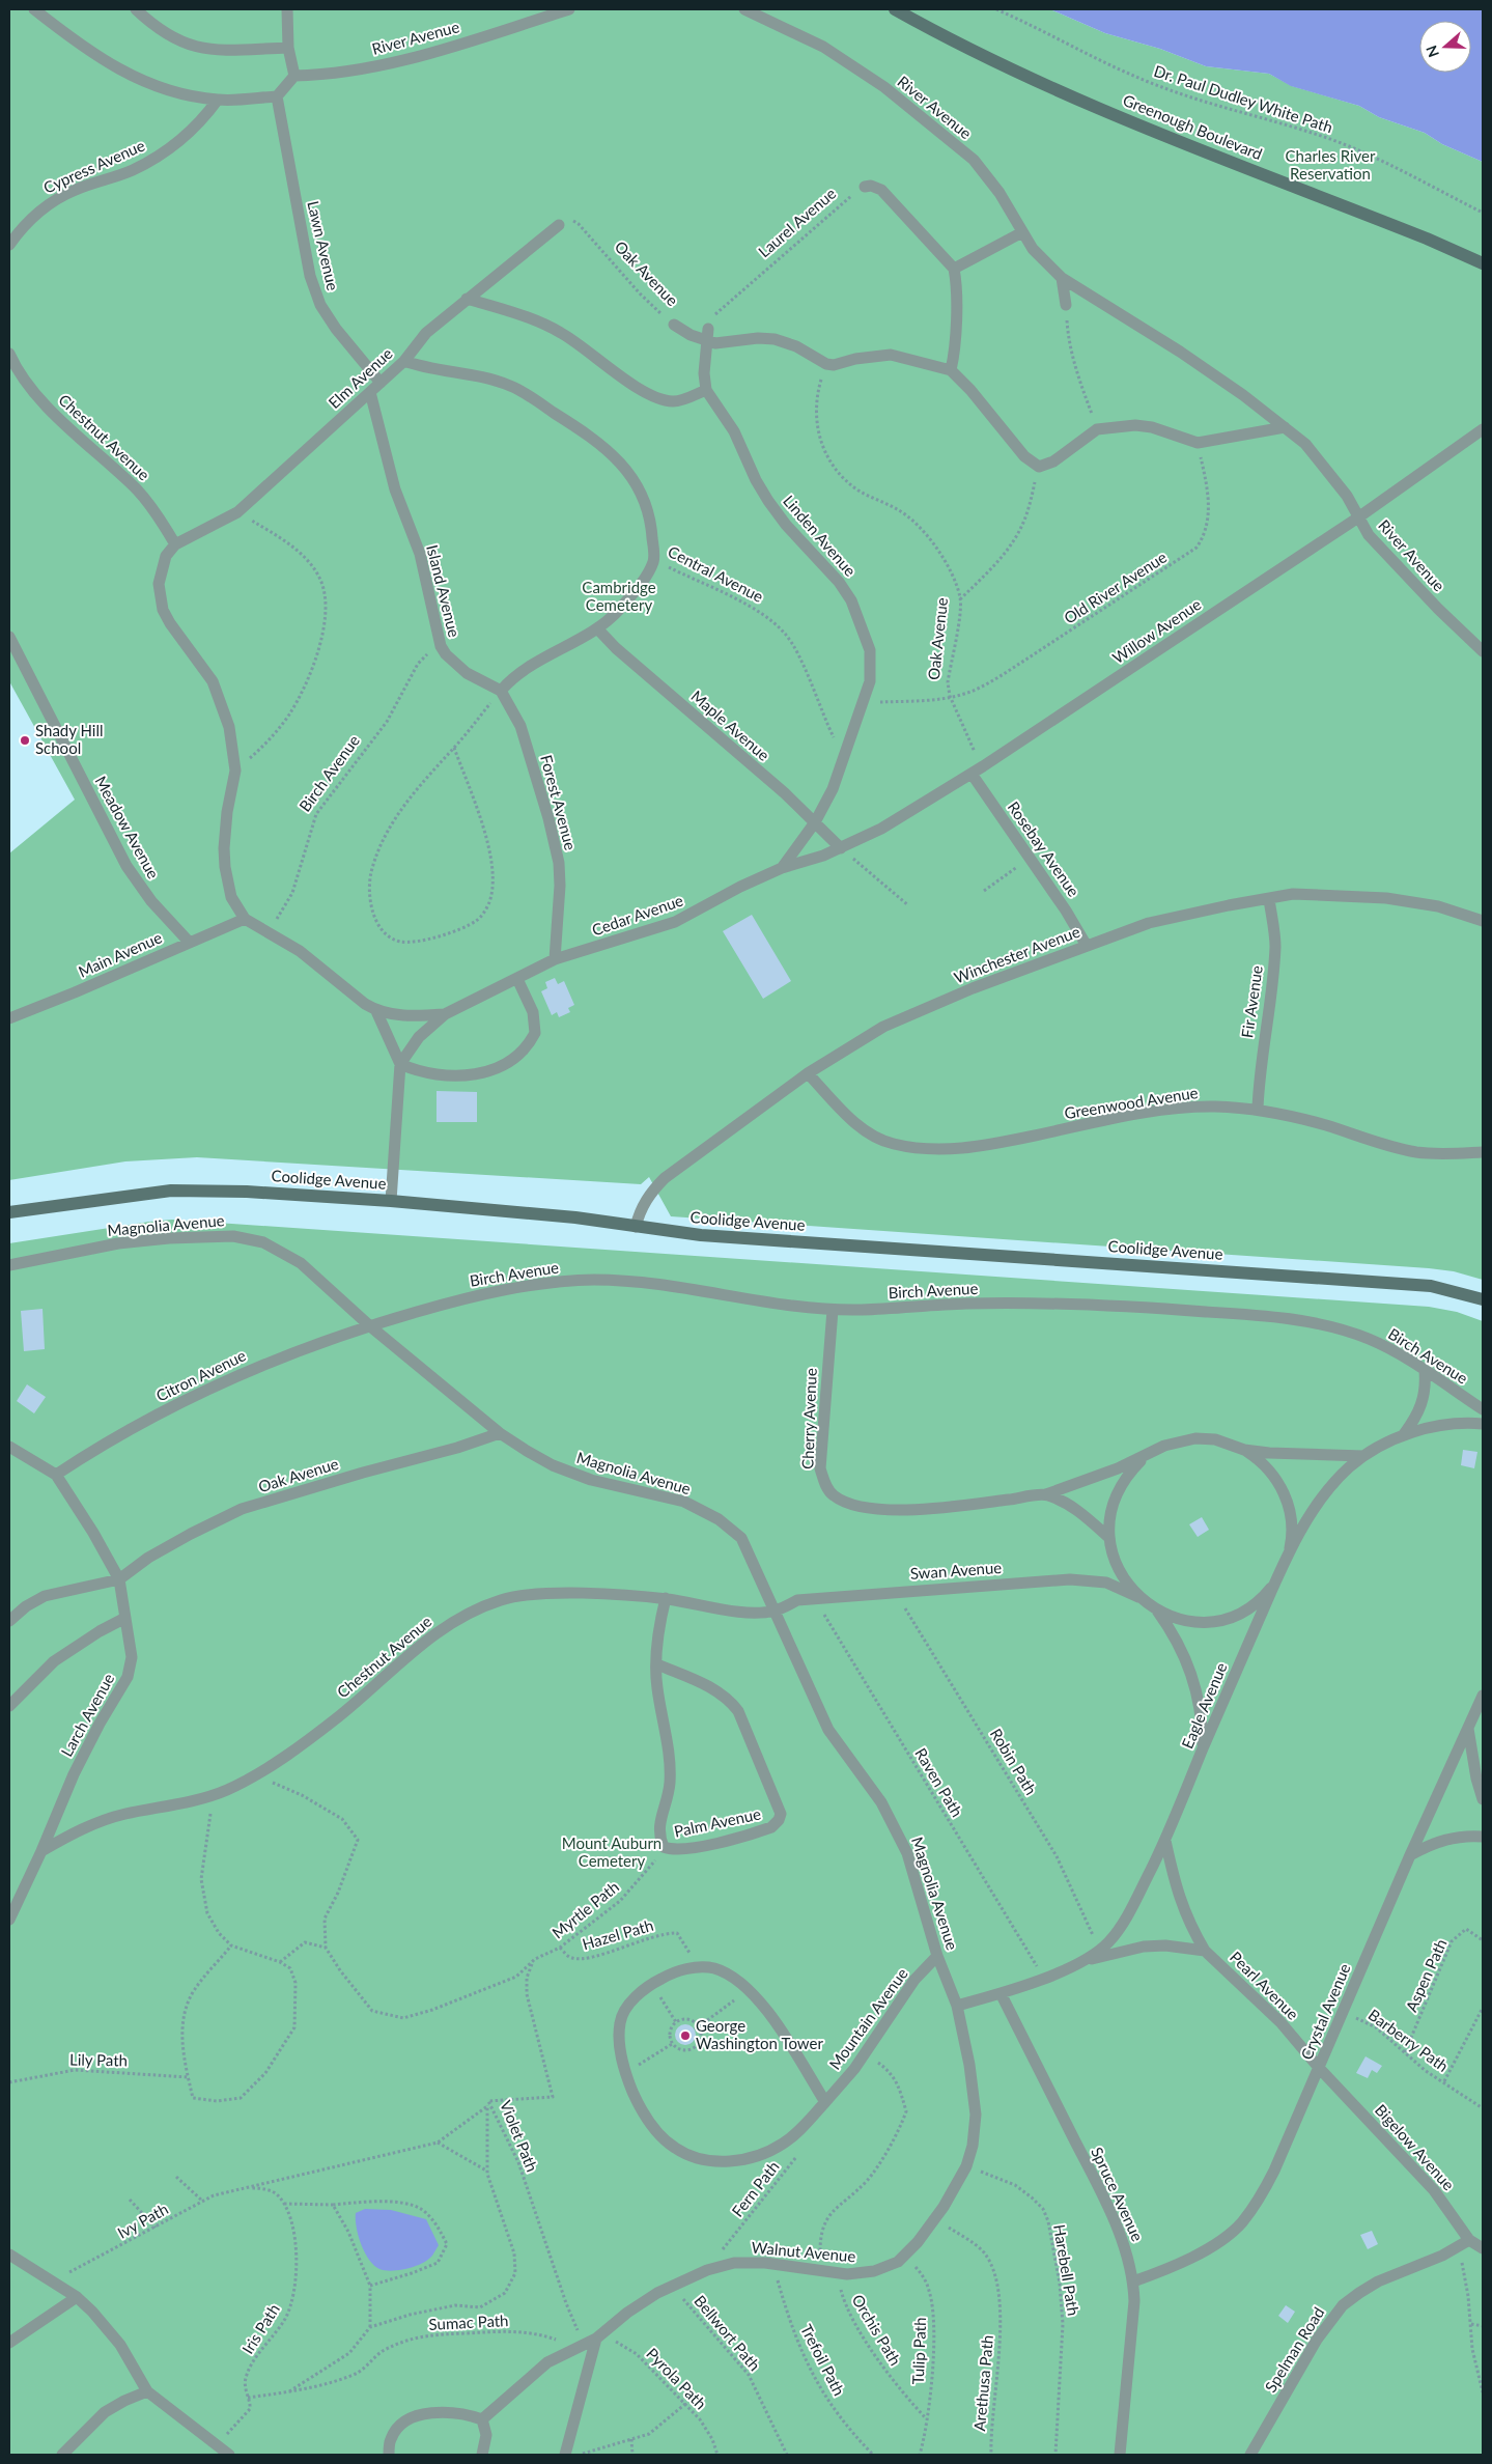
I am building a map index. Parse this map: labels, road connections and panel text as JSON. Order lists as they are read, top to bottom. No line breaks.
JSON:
{"streets":{"street":["Greenough Boulevard","Coolidge Avenue"],"lane":["River Avenue","Cypress Avenue","Lawn Avenue","Oak Avenue","Elm Avenue","Chestnut Avenue","Linden Avenue","Central Avenue","Island Avenue","Willow Avenue","Maple Avenue","Birch Avenue","Forest Avenue","Meadow Avenue","Rosebay Avenue","Cedar Avenue","Main Avenue","Winchester Avenue","Fir Avenue","Greenwood Avenue","Magnolia Avenue","Citron Avenue","Cherry Avenue","Swan Avenue","Eagle Avenue","Larch Avenue","Palm Avenue","Pearl Avenue","Crystal Avenue","Mountain Avenue","Bigelow Avenue","Spruce Avenue","Walnut Avenue","Spelman Road"],"path":["Dr. Paul Dudley White Path","Laurel Avenue","Old River Avenue","Robin Path","Raven Path","Myrtle Path","Hazel Path","Aspen Path","Barberry Path","Lily Path","Violet Path","Fern Path","Ivy Path","Harebell Path","Sumac Path","Iris Path","Orchis Path","Bellwort Path","Tulip Path","Trefoil Path","Pyrola Path","Arethusa Path"]},"crossings":[["River Avenue","Willow Avenue"],["Lawn Avenue","Elm Avenue"],["Oak Avenue","Elm Avenue"],["Oak Avenue","Old River Avenue"],["Oak Avenue","Willow Avenue"],["Oak Avenue","Magnolia Avenue"],["Oak Avenue","Larch Avenue"],["Elm Avenue","Chestnut Avenue"],["Elm Avenue","Central Avenue"],["Elm Avenue","Island Avenue"],["Chestnut Avenue","Magnolia Avenue"],["Chestnut Avenue","Swan Avenue"],["Chestnut Avenue","Larch Avenue"],["Chestnut Avenue","Palm Avenue"],["Chestnut Avenue","Myrtle Path"],["Linden Avenue","Central Avenue"],["Linden Avenue","Old River Avenue"],["Linden Avenue","Maple Avenue"],["Linden Avenue","Cedar Avenue"],["Island Avenue","Birch Avenue"],["Island Avenue","Forest Avenue"],["Willow Avenue","Maple Avenue"],["Willow Avenue","Rosebay Avenue"],["Willow Avenue","Cedar Avenue"],["Maple Avenue","Cedar Avenue"],["Birch Avenue","Magnolia Avenue"],["Birch Avenue","Citron Avenue"],["Birch Avenue","Cherry Avenue"],["Forest Avenue","Cedar Avenue"],["Meadow Avenue","Main Avenue"],["Rosebay Avenue","Winchester Avenue"],["Winchester Avenue","Fir Avenue"],["Winchester Avenue","Greenwood Avenue"],["Winchester Avenue","Coolidge Avenue"],["Fir Avenue","Greenwood Avenue"],["Magnolia Avenue","Citron Avenue"],["Magnolia Avenue","Swan Avenue"],["Magnolia Avenue","Eagle Avenue"],["Magnolia Avenue","Mountain Avenue"],["Magnolia Avenue","Walnut Avenue"],["Citron Avenue","Larch Avenue"],["Cherry Avenue","Swan Avenue"],["Cherry Avenue","Eagle Avenue"],["Swan Avenue","Eagle Avenue"],["Swan Avenue","Robin Path"],["Swan Avenue","Raven Path"],["Eagle Avenue","Robin Path"],["Eagle Avenue","Raven Path"],["Eagle Avenue","Pearl Avenue"],["Eagle Avenue","Spruce Avenue"],["Eagle Avenue","Walnut Avenue"],["Palm Avenue","Myrtle Path"],["Myrtle Path","Hazel Path"],["Myrtle Path","Violet Path"],["Hazel Path","Mountain Avenue"],["Aspen Path","Barberry Path"],["Pearl Avenue","Crystal Avenue"],["Pearl Avenue","Bigelow Avenue"],["Crystal Avenue","Barberry Path"],["Crystal Avenue","Bigelow Avenue"],["Crystal Avenue","Spruce Avenue"],["Violet Path","Sumac Path"],["Bigelow Avenue","Spelman Road"],["Fern Path","Walnut Avenue"],["Walnut Avenue","Harebell Path"],["Walnut Avenue","Orchis Path"],["Walnut Avenue","Bellwort Path"],["Walnut Avenue","Tulip Path"],["Walnut Avenue","Trefoil Path"],["Walnut Avenue","Pyrola Path"],["Walnut Avenue","Arethusa Path"],["Sumac Path","Iris Path"],["Orchis Path","Tulip Path"]],"parks":["Charles River Reservation","Cambridge Cemetery","Mount Auburn Cemetery"],"places":["Shady Hill School","George Washington Tower"],"north":"left"}
